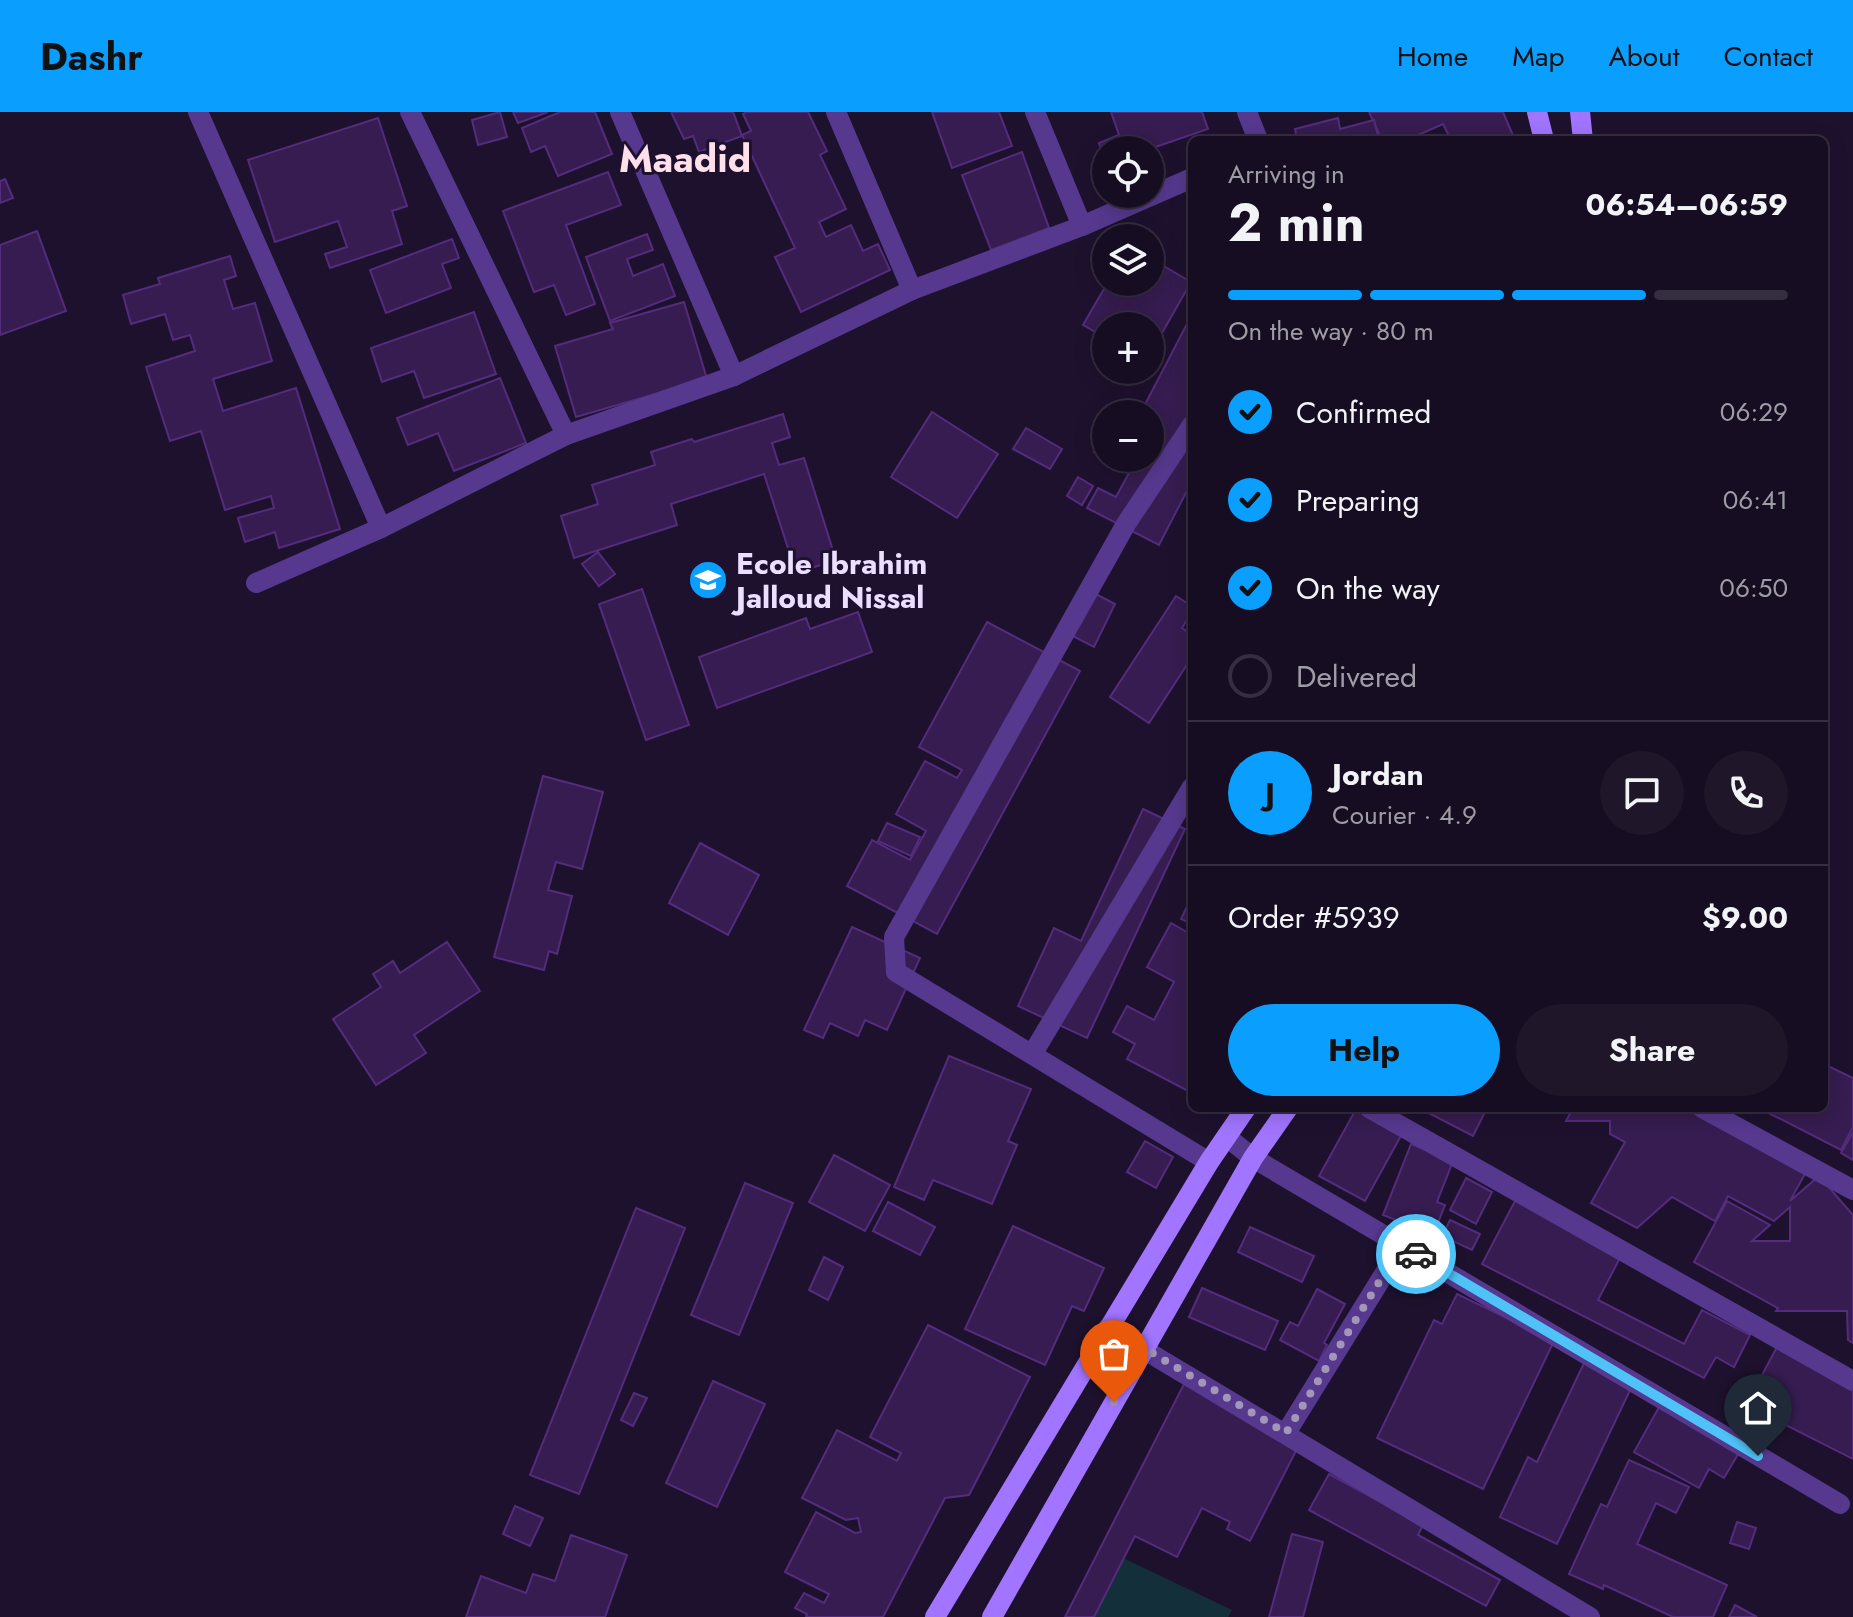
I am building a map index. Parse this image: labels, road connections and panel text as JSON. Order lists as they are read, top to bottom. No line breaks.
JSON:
{"districts":["Maadid"],"places":{"school or university":["Ecole Ibrahim Jalloud Nissal"]},"page":{"header":"Dashr","nav":["Home","Map","About","Contact"],"map_buttons":["+","−"],"heading":["2 min","Arriving in","06:54–06:59"],"panel":["Jordan","Courier · 4.9","Order #5939","$9.00"],"bar":"On the way · 80 m","list":[["Confirmed","06:29"],["Preparing","06:41"],["On the way","06:50"],"Delivered"],"round":"J","buttons":["Help","Share"]}}
